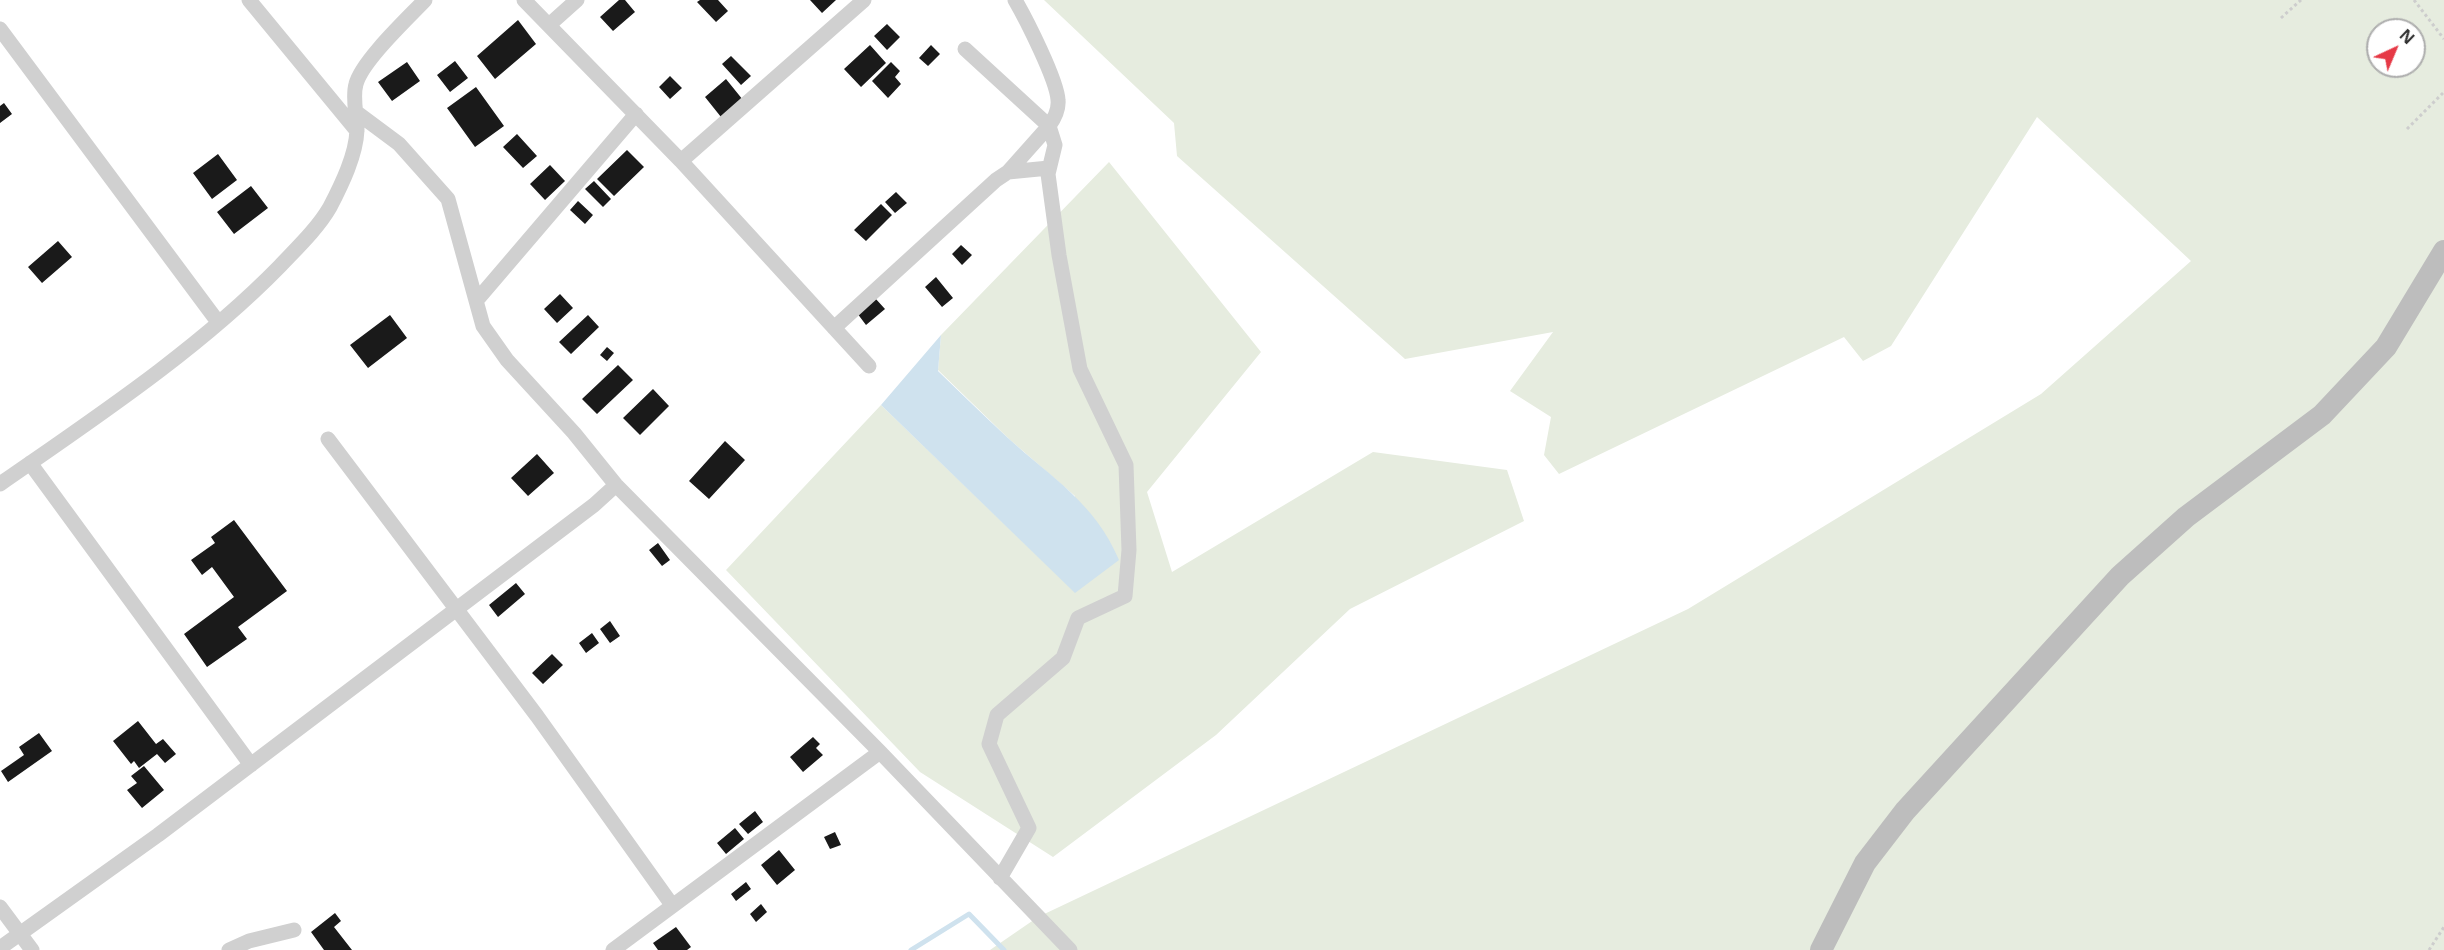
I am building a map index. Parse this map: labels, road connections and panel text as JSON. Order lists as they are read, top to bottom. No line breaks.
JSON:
{"north":"top right"}
